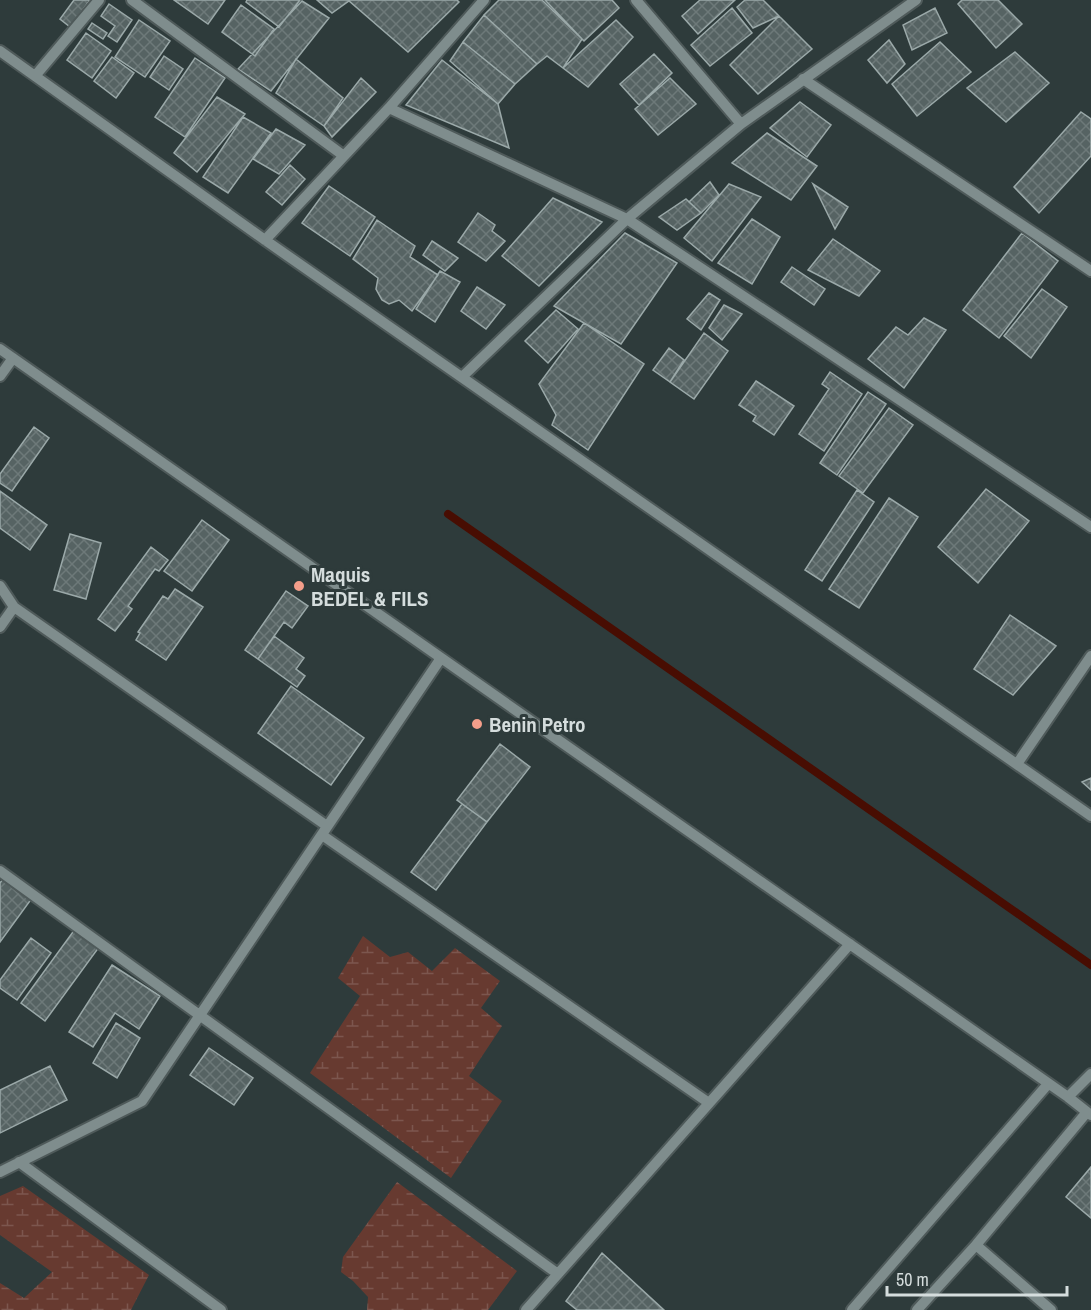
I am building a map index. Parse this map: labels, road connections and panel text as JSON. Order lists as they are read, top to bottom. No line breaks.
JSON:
{"places":["Maquis BEDEL & FILS","Benin Petro"],"scale_bar":"50 m"}
